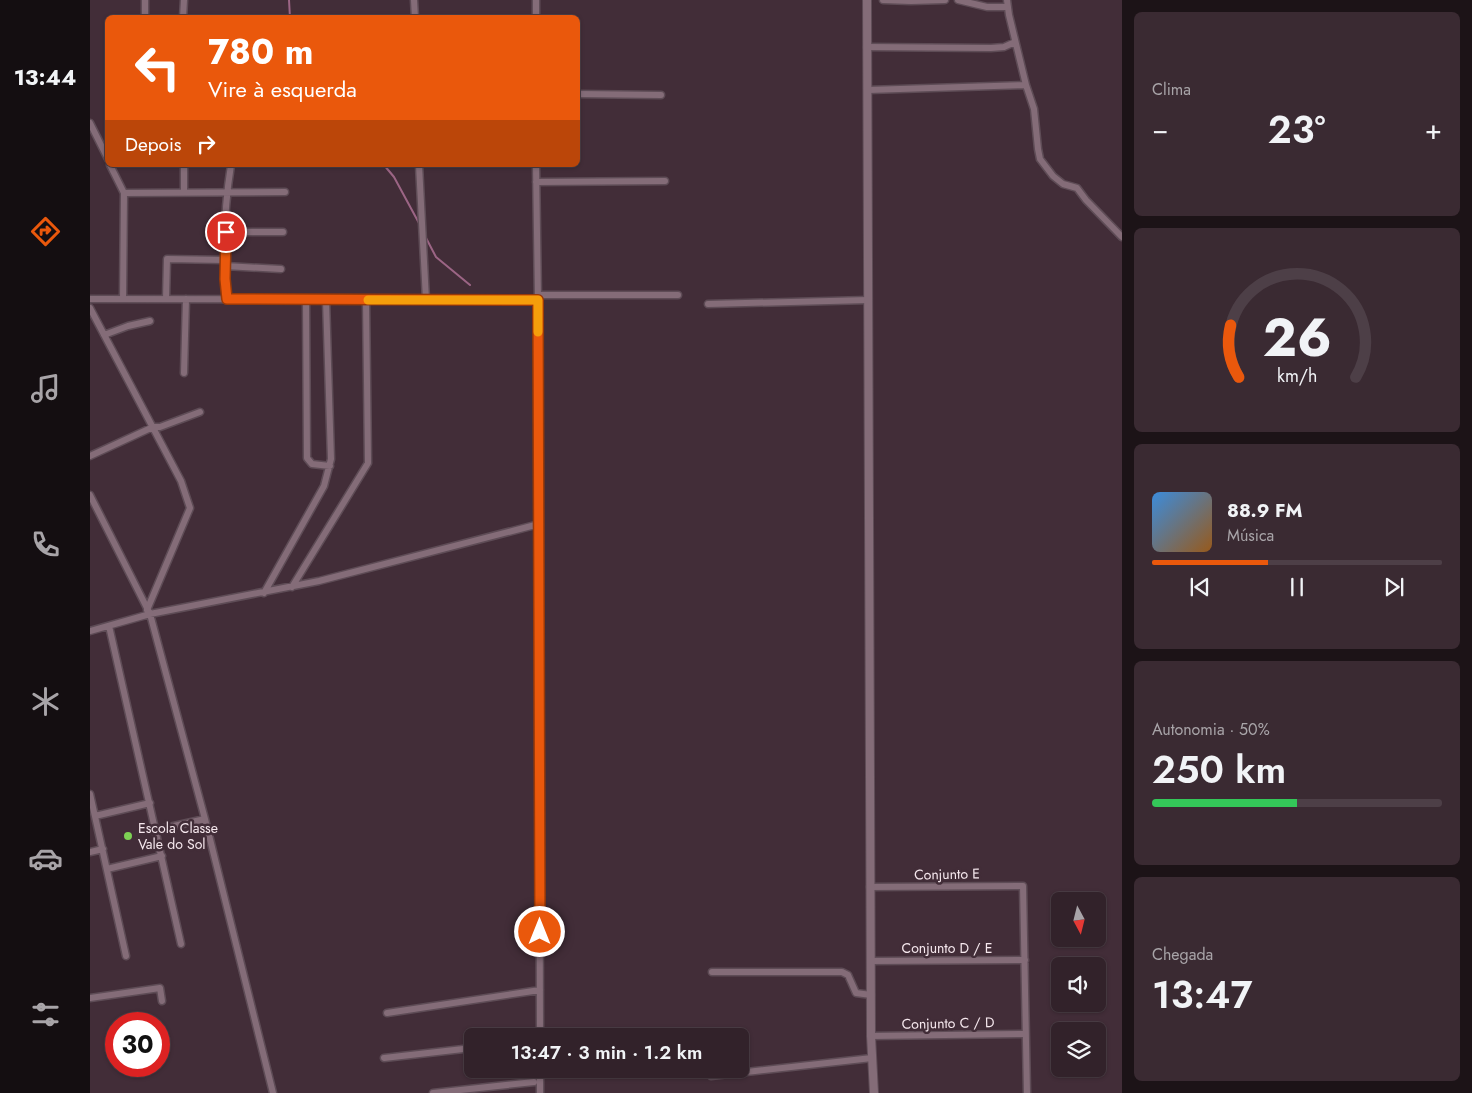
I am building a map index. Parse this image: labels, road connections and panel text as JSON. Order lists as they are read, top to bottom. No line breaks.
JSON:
{"streets":{"street":["Conjunto E","Conjunto D / E","Conjunto C / D"]},"crossings":[["Conjunto E","Conjunto D / E"]],"places":["Escola Classe Vale do Sol"],"north":"bottom","page":{"tabs":"13:44","tile":["Clima",["Autonomia · 50%","250 km"],["Chegada","13:47"]],"turn":["780 m","Vire à esquerda"],"heat":["−","23°","+"],"then":"Depois","song":["88.9 FM","Música"],"limit":"30","trip":"13:47 · 3 min · 1.2 km","gauge":["26","km/h"]}}
